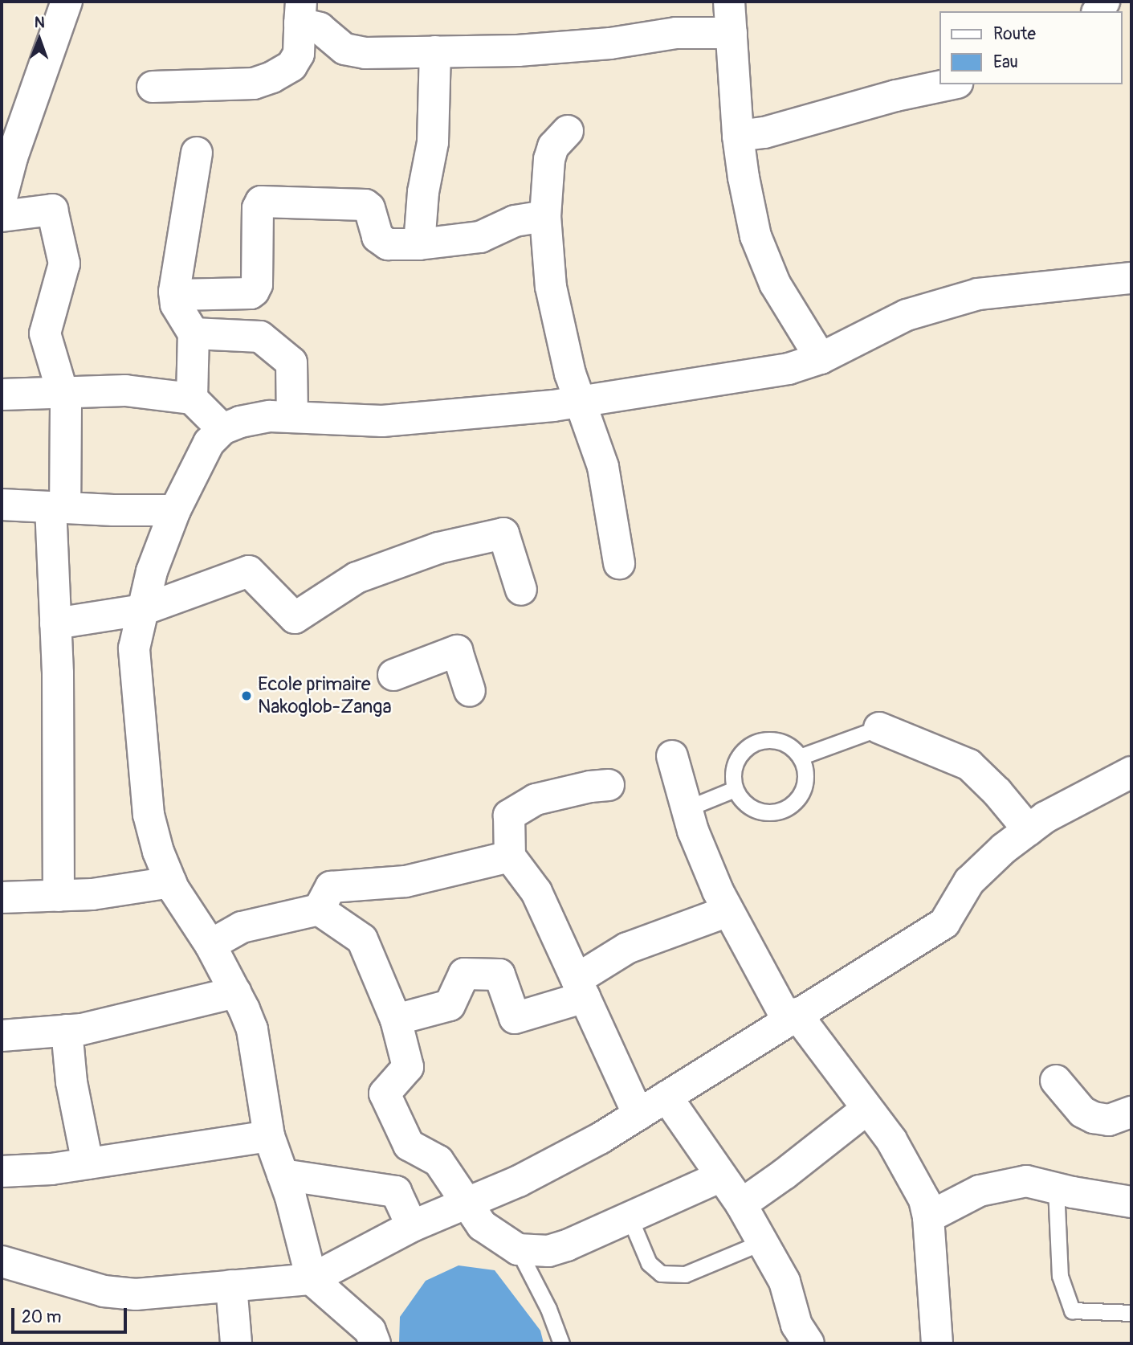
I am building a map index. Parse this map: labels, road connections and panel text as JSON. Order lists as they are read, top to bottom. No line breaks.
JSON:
{"places":["Ecole primaire Nakoglob-Zanga"],"legend":["Route","Eau"],"scale_bar":"20 m","north":"top"}
